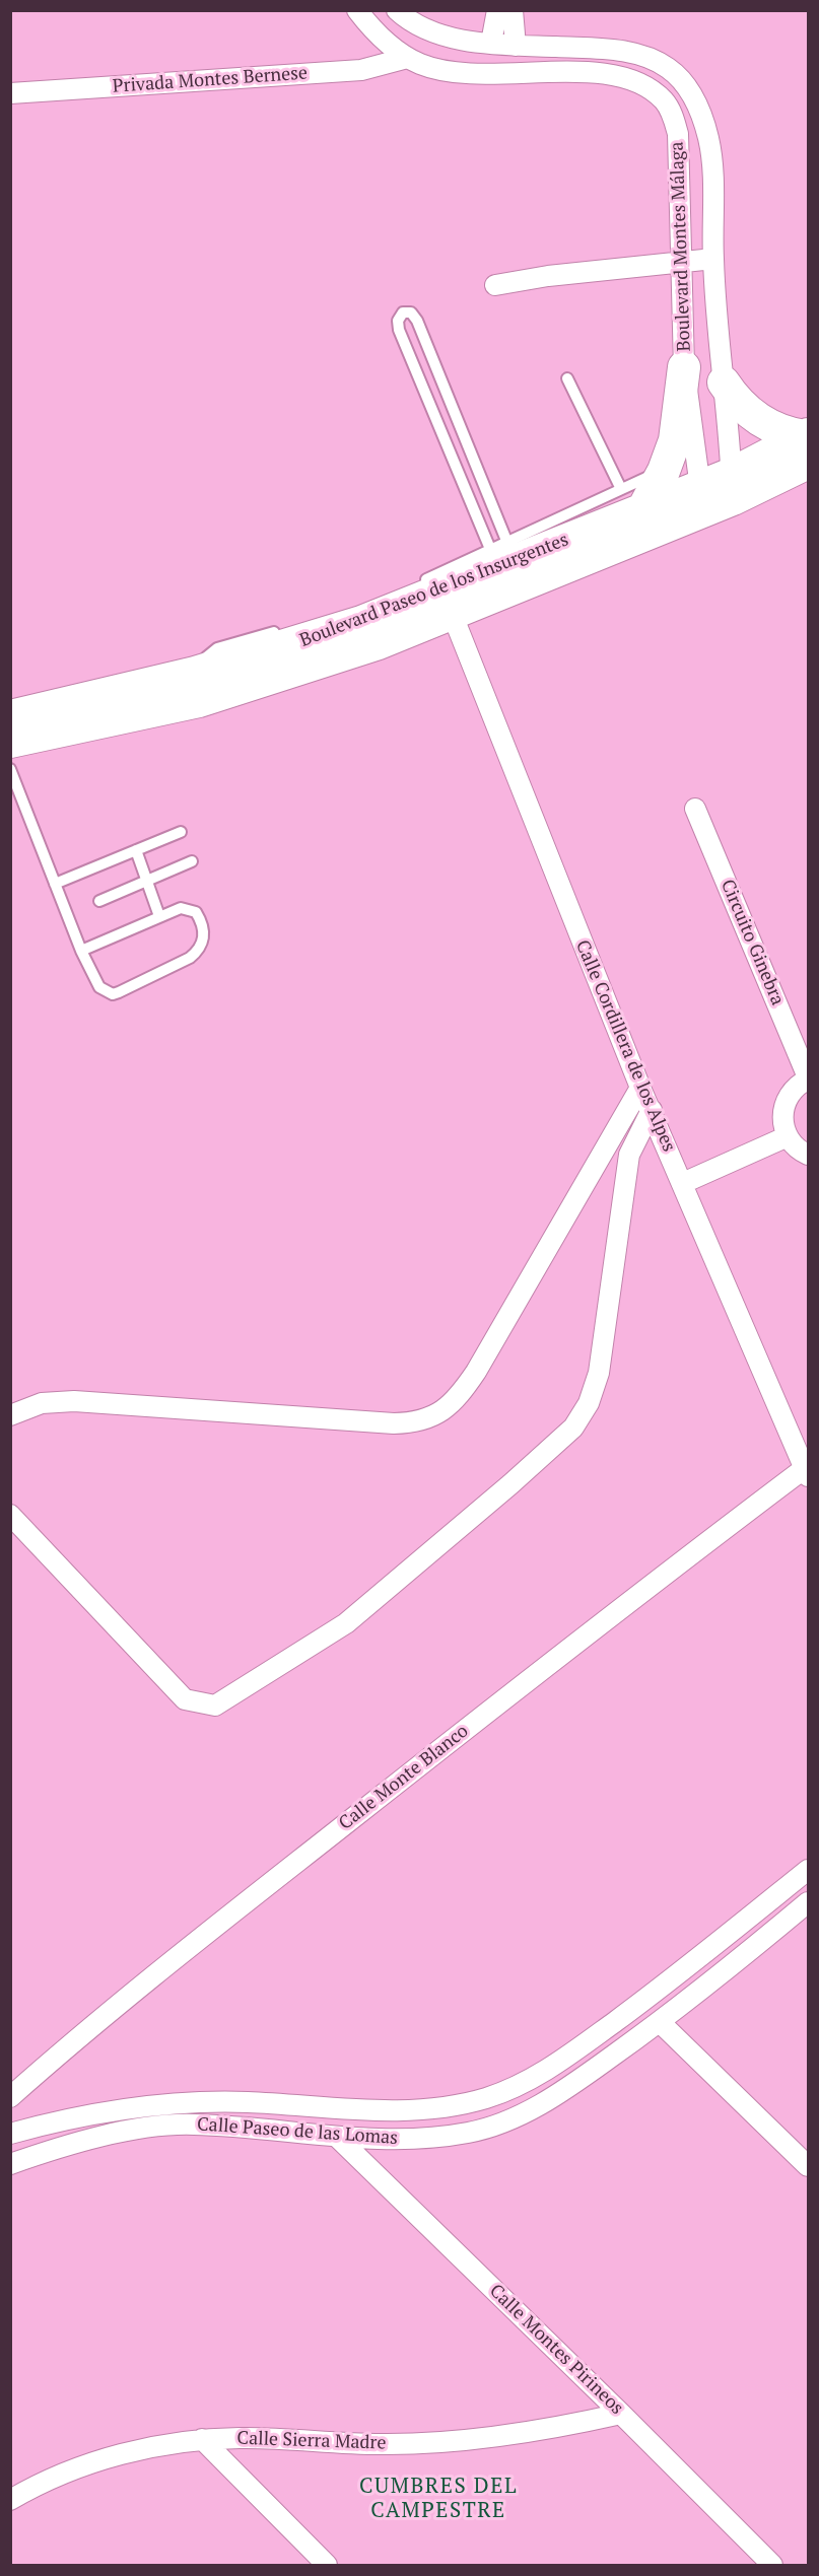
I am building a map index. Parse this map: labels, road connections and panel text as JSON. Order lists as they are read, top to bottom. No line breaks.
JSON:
{"streets":{"main road":["Boulevard Paseo de los Insurgentes"],"street":["Privada Montes Bernese","Boulevard Montes Málaga","Circuito Ginebra","Calle Cordillera de los Alpes","Calle Monte Blanco","Calle Paseo de las Lomas","Calle Montes Pirineos","Calle Sierra Madre"]},"crossings":[["Privada Montes Bernese","Boulevard Montes Málaga"],["Boulevard Montes Málaga","Boulevard Paseo de los Insurgentes"],["Boulevard Paseo de los Insurgentes","Calle Cordillera de los Alpes"],["Calle Cordillera de los Alpes","Calle Monte Blanco"],["Calle Paseo de las Lomas","Calle Montes Pirineos"],["Calle Montes Pirineos","Calle Sierra Madre"]],"districts":["CUMBRES DEL CAMPESTRE"]}
